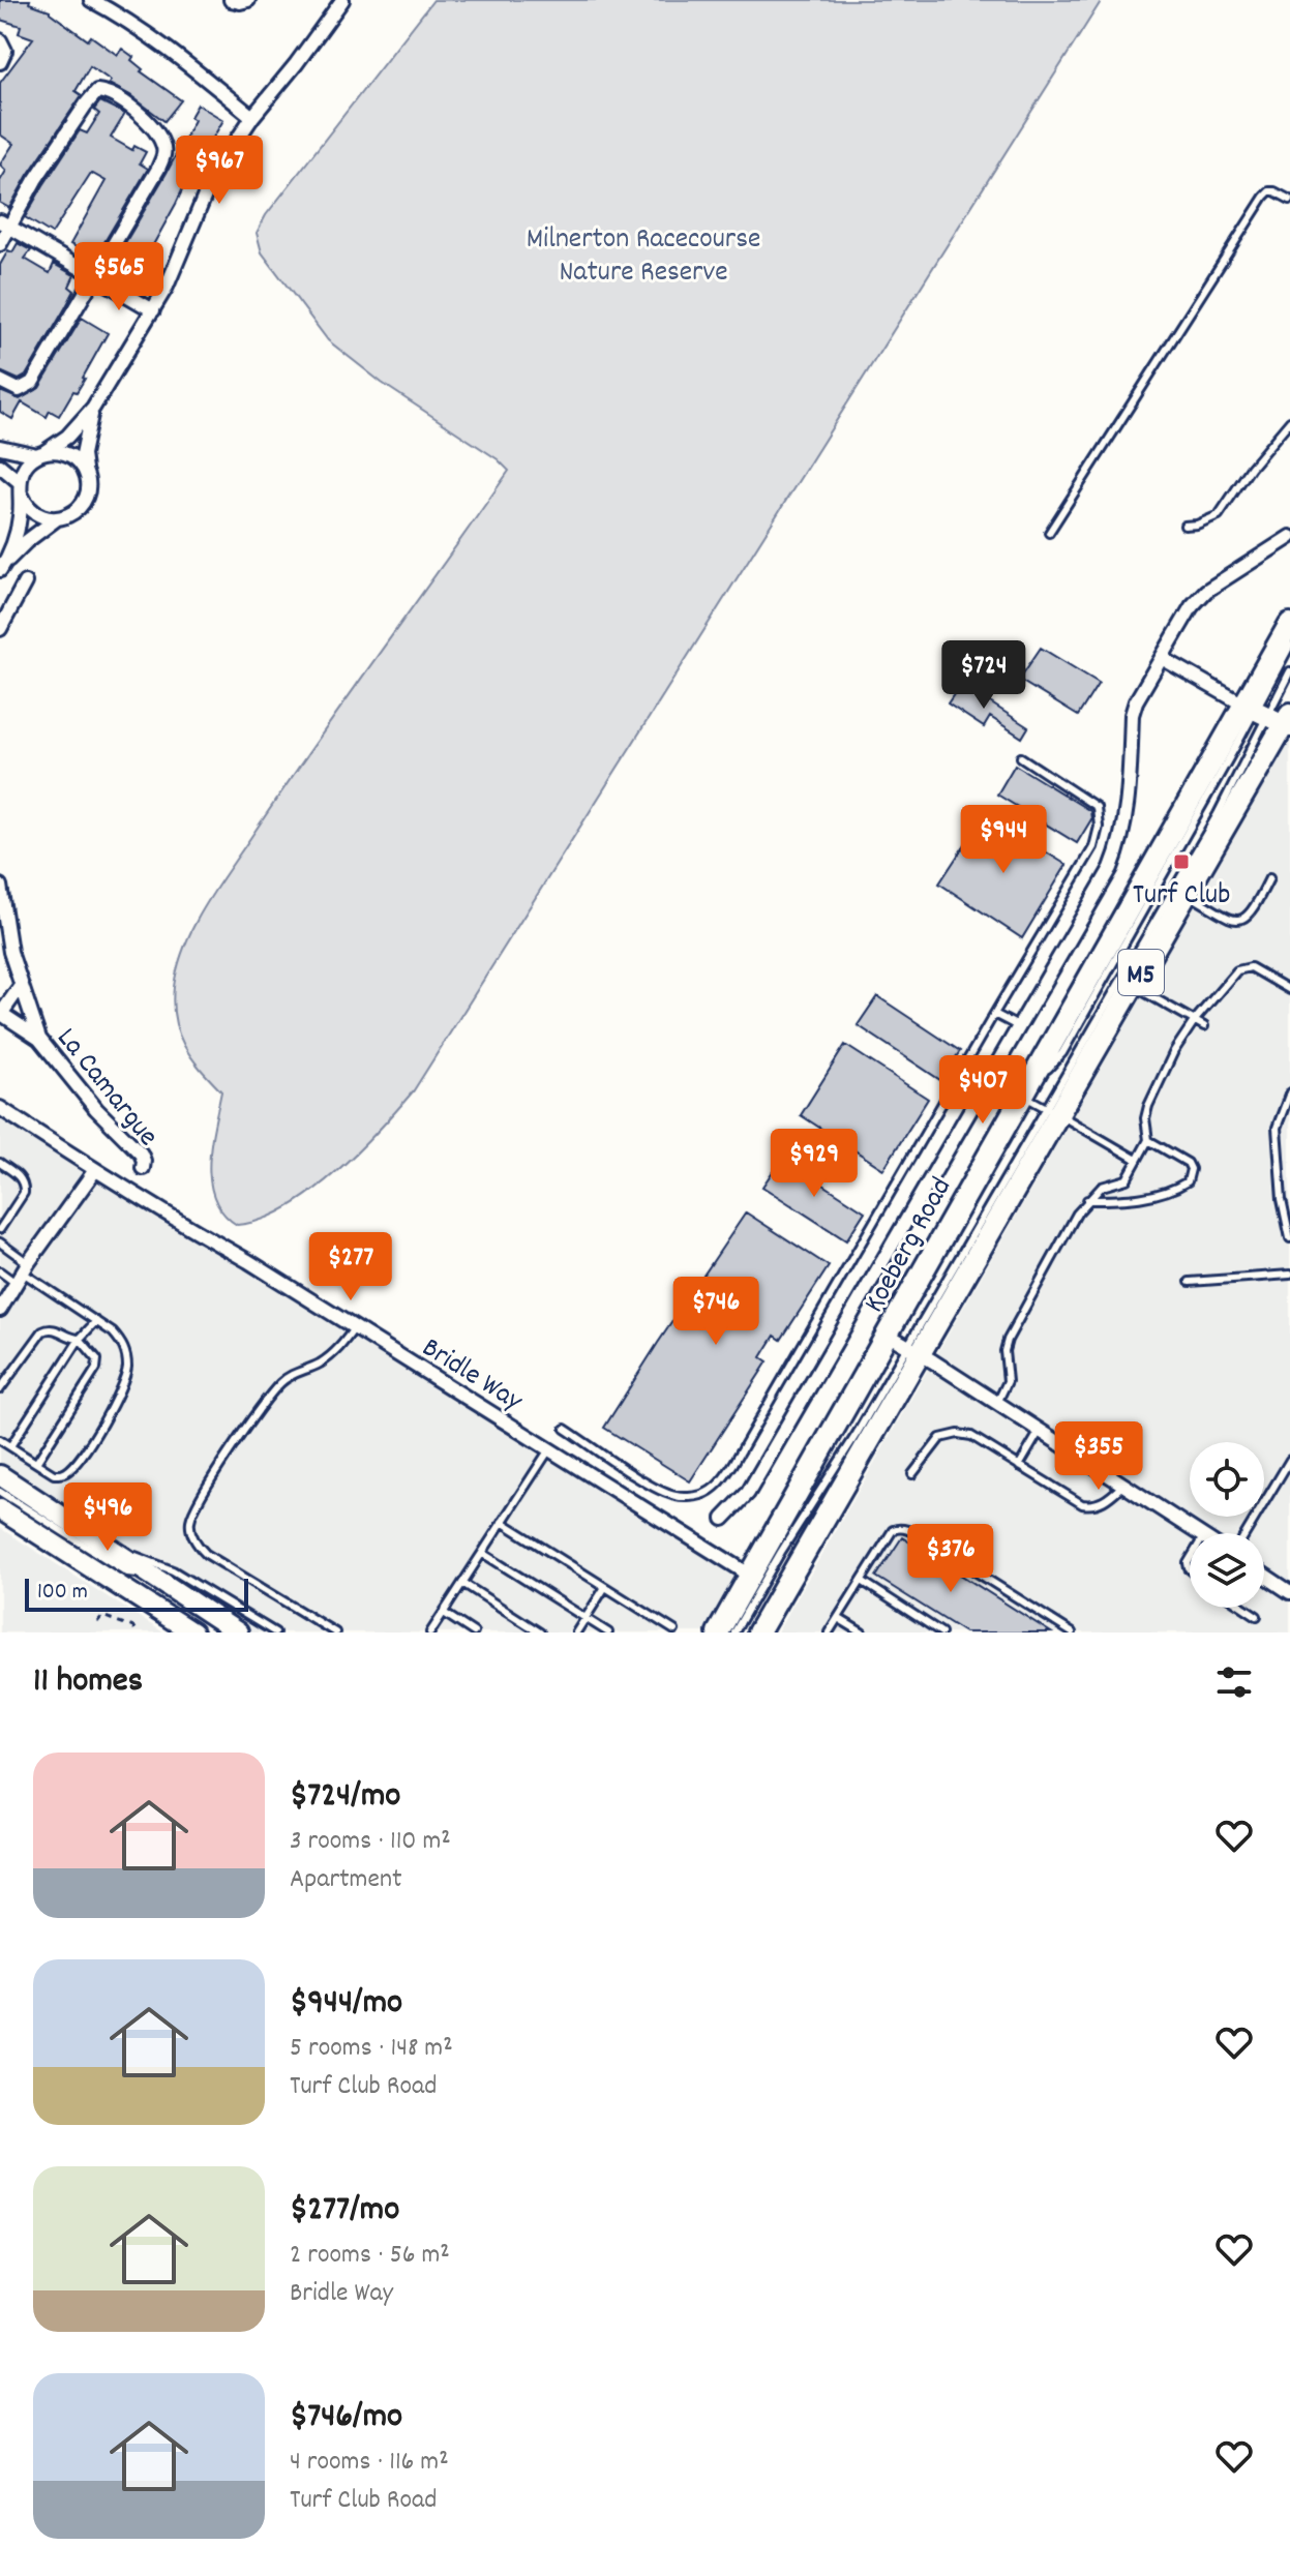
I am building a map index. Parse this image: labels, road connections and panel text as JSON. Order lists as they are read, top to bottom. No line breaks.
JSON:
{"streets":{"main road":["M5","Koeberg Road"],"street":["La Camargue","Bridle Way"]},"crossings":[["Koeberg Road","Bridle Way"]],"parks":["Milnerton Racecourse Nature Reserve"],"places":{"transit":["Turf Club"]},"scale_bar":"100 m","page":{"price":["$967","$565","$724","$944","$407","$929","$277","$746","$355","$496","$376"],"scale":"100 m","heading":"11 homes","list":[{"name":"$724/mo","note":"3 rooms · 110 m² · Apartment"},{"name":"$944/mo","note":"5 rooms · 148 m² · Turf Club Road"},{"name":"$277/mo","note":"2 rooms · 56 m² · Bridle Way"},{"name":"$746/mo","note":"4 rooms · 116 m² · Turf Club Road"}]}}
